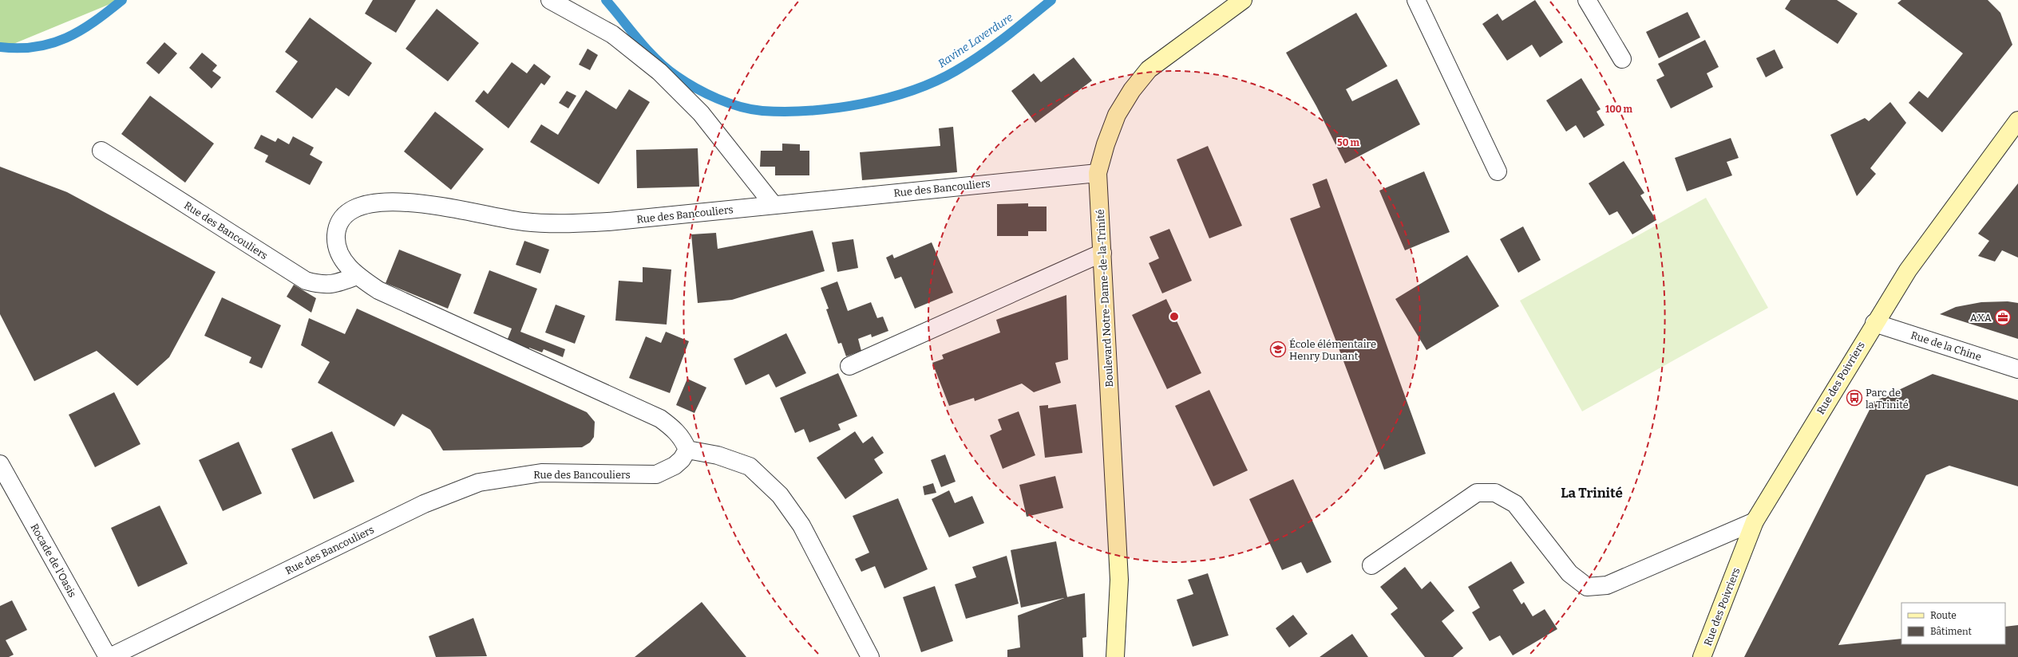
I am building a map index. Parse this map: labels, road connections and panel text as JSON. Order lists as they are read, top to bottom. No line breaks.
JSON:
{"streets":{"street":["Rue des Bancouliers","Boulevard Notre-Dame-de-la-Trinité","Rue de la Chine","Rue des Poivriers","Rocade de l'Oasis"]},"crossings":[["Rue des Bancouliers","Boulevard Notre-Dame-de-la-Trinité"],["Rue de la Chine","Rue des Poivriers"]],"districts":["La Trinité"],"water":["Ravine Laverdure"],"places":{"office":["AXA"],"school or university":["École élémentaire Henry Dunant"],"bus stop":["Parc de la Trinité"]},"legend":["Route","Bâtiment"],"rings":["100 m","50 m"]}
